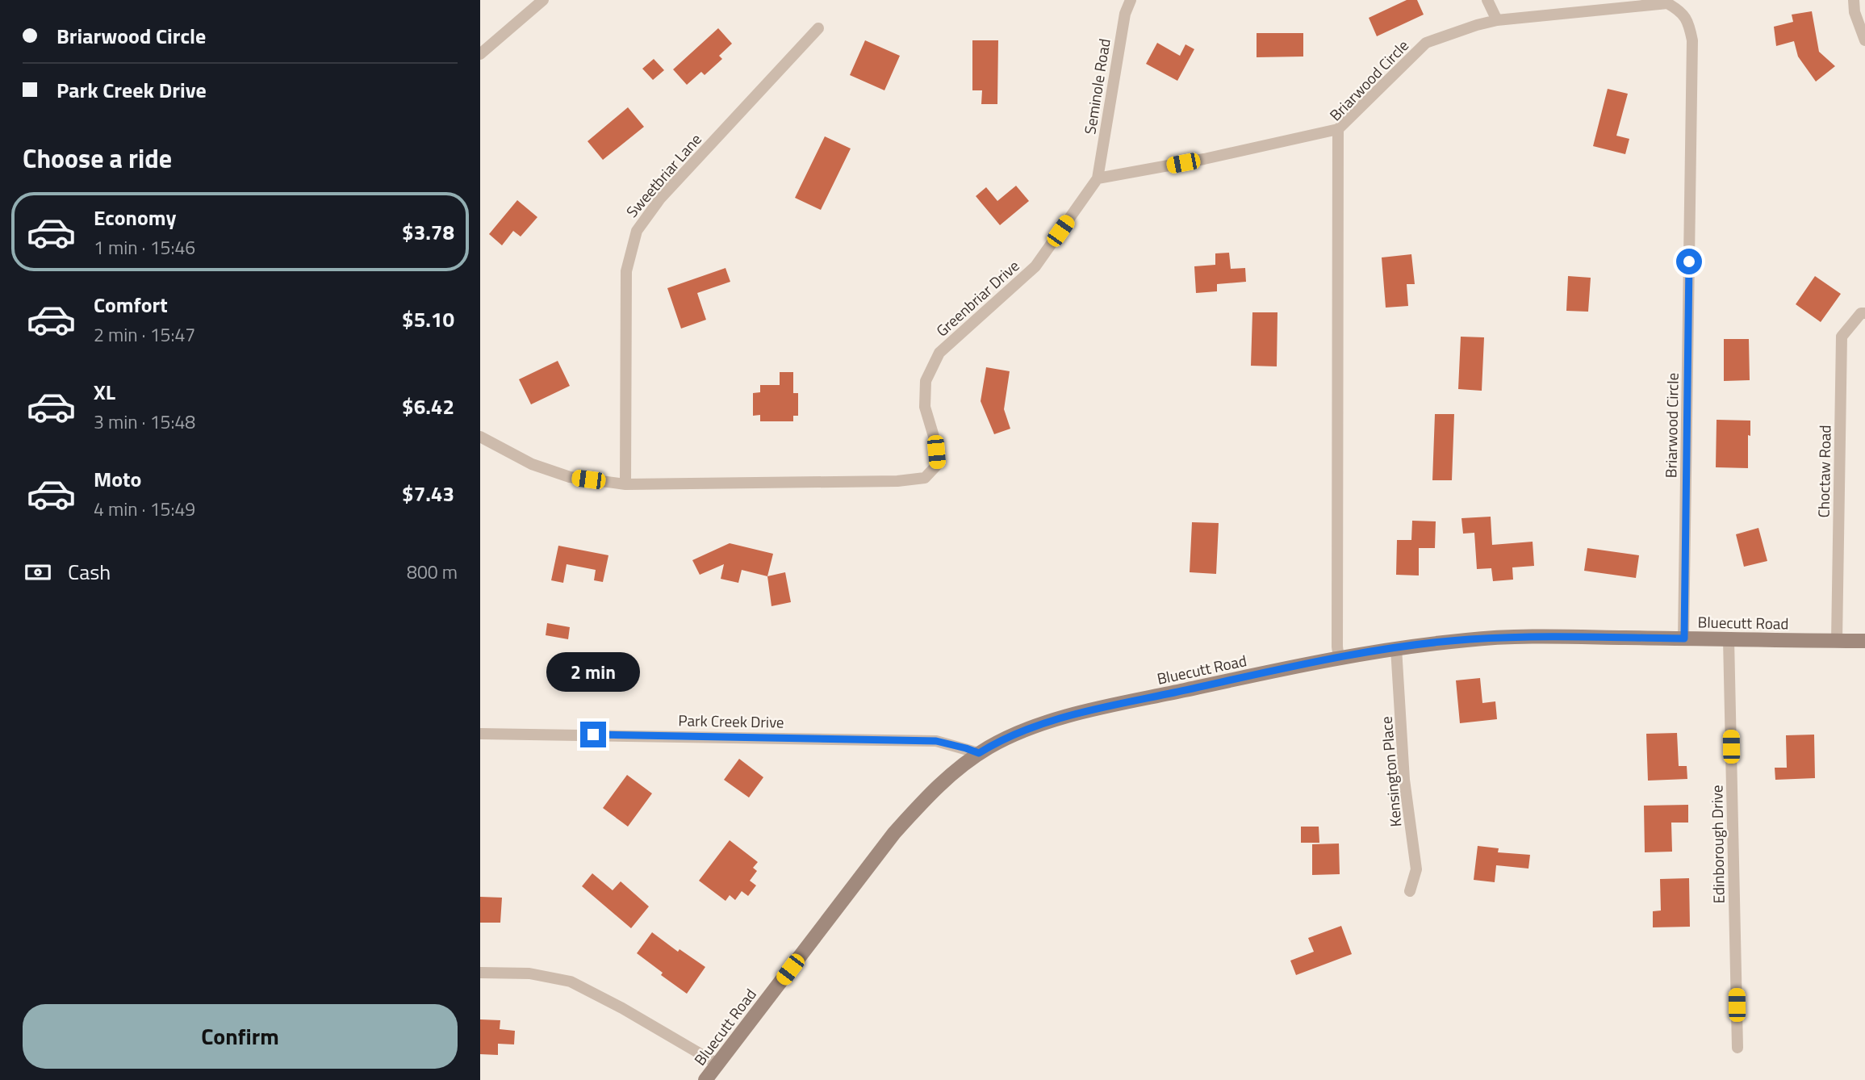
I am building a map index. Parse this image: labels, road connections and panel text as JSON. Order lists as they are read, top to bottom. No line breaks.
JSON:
{"streets":{"street":["Briarwood Circle","Seminole Road","Sweetbriar Lane","Greenbriar Drive","Choctaw Road","Bluecutt Road","Park Creek Drive","Kensington Place","Edinborough Drive"]},"crossings":[["Briarwood Circle","Bluecutt Road"],["Seminole Road","Greenbriar Drive"],["Sweetbriar Lane","Greenbriar Drive"],["Choctaw Road","Bluecutt Road"],["Bluecutt Road","Park Creek Drive"],["Bluecutt Road","Kensington Place"],["Bluecutt Road","Edinborough Drive"]],"page":{"banner":["Briarwood Circle","Park Creek Drive"],"heading":"Choose a ride","list":[{"name":"Economy","note":"1 min · 15:46","value":"$3.78"},{"name":"Comfort","note":"2 min · 15:47","value":"$5.10"},{"name":"XL","note":"3 min · 15:48","value":"$6.42"},{"name":"Moto","note":"4 min · 15:49","value":"$7.43"}],"pay":["Cash","800 m"],"bubble":"2 min","buttons":"Confirm"}}
